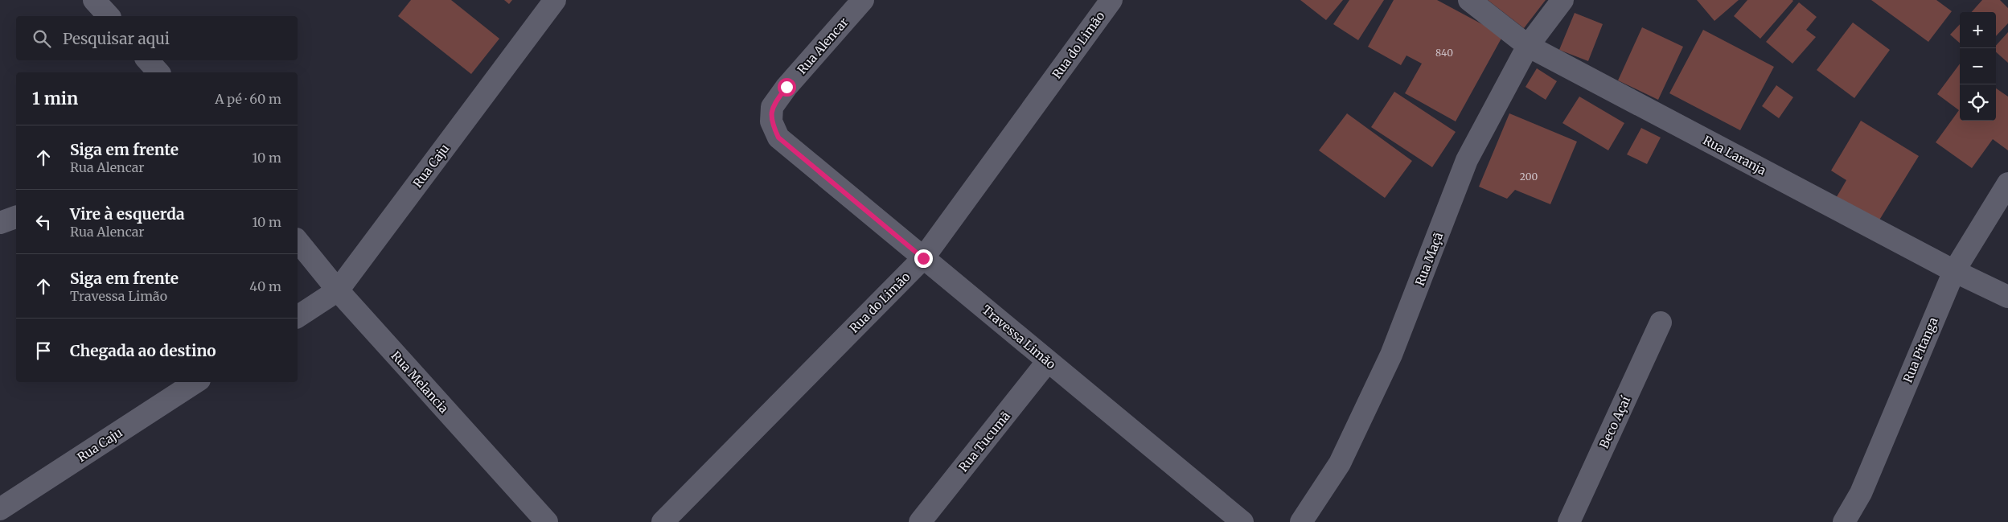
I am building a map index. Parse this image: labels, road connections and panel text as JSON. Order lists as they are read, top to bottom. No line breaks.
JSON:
{"streets":{"street":["Rua do Limão","Rua Alencar","Rua Laranja","Rua Caju","Rua Maçã","Travessa Limão","Rua Pitanga","Rua Melancia","Beco Açaí","Rua Tucumã"]},"crossings":[["Rua do Limão","Travessa Limão"],["Rua Alencar","Travessa Limão"],["Rua Laranja","Rua Maçã"],["Rua Laranja","Rua Pitanga"],["Rua Caju","Rua Melancia"],["Travessa Limão","Rua Tucumã"]],"house_numbers":["840","200"],"page":{"map_buttons":["+","−"],"search":"Pesquisar aqui","heading":["1 min","A pé · 60 m"],"list":[["Siga em frente","Rua Alencar","10 m"],["Vire à esquerda","Rua Alencar","10 m"],["Siga em frente","Travessa Limão","40 m"],"Chegada ao destino"]}}
